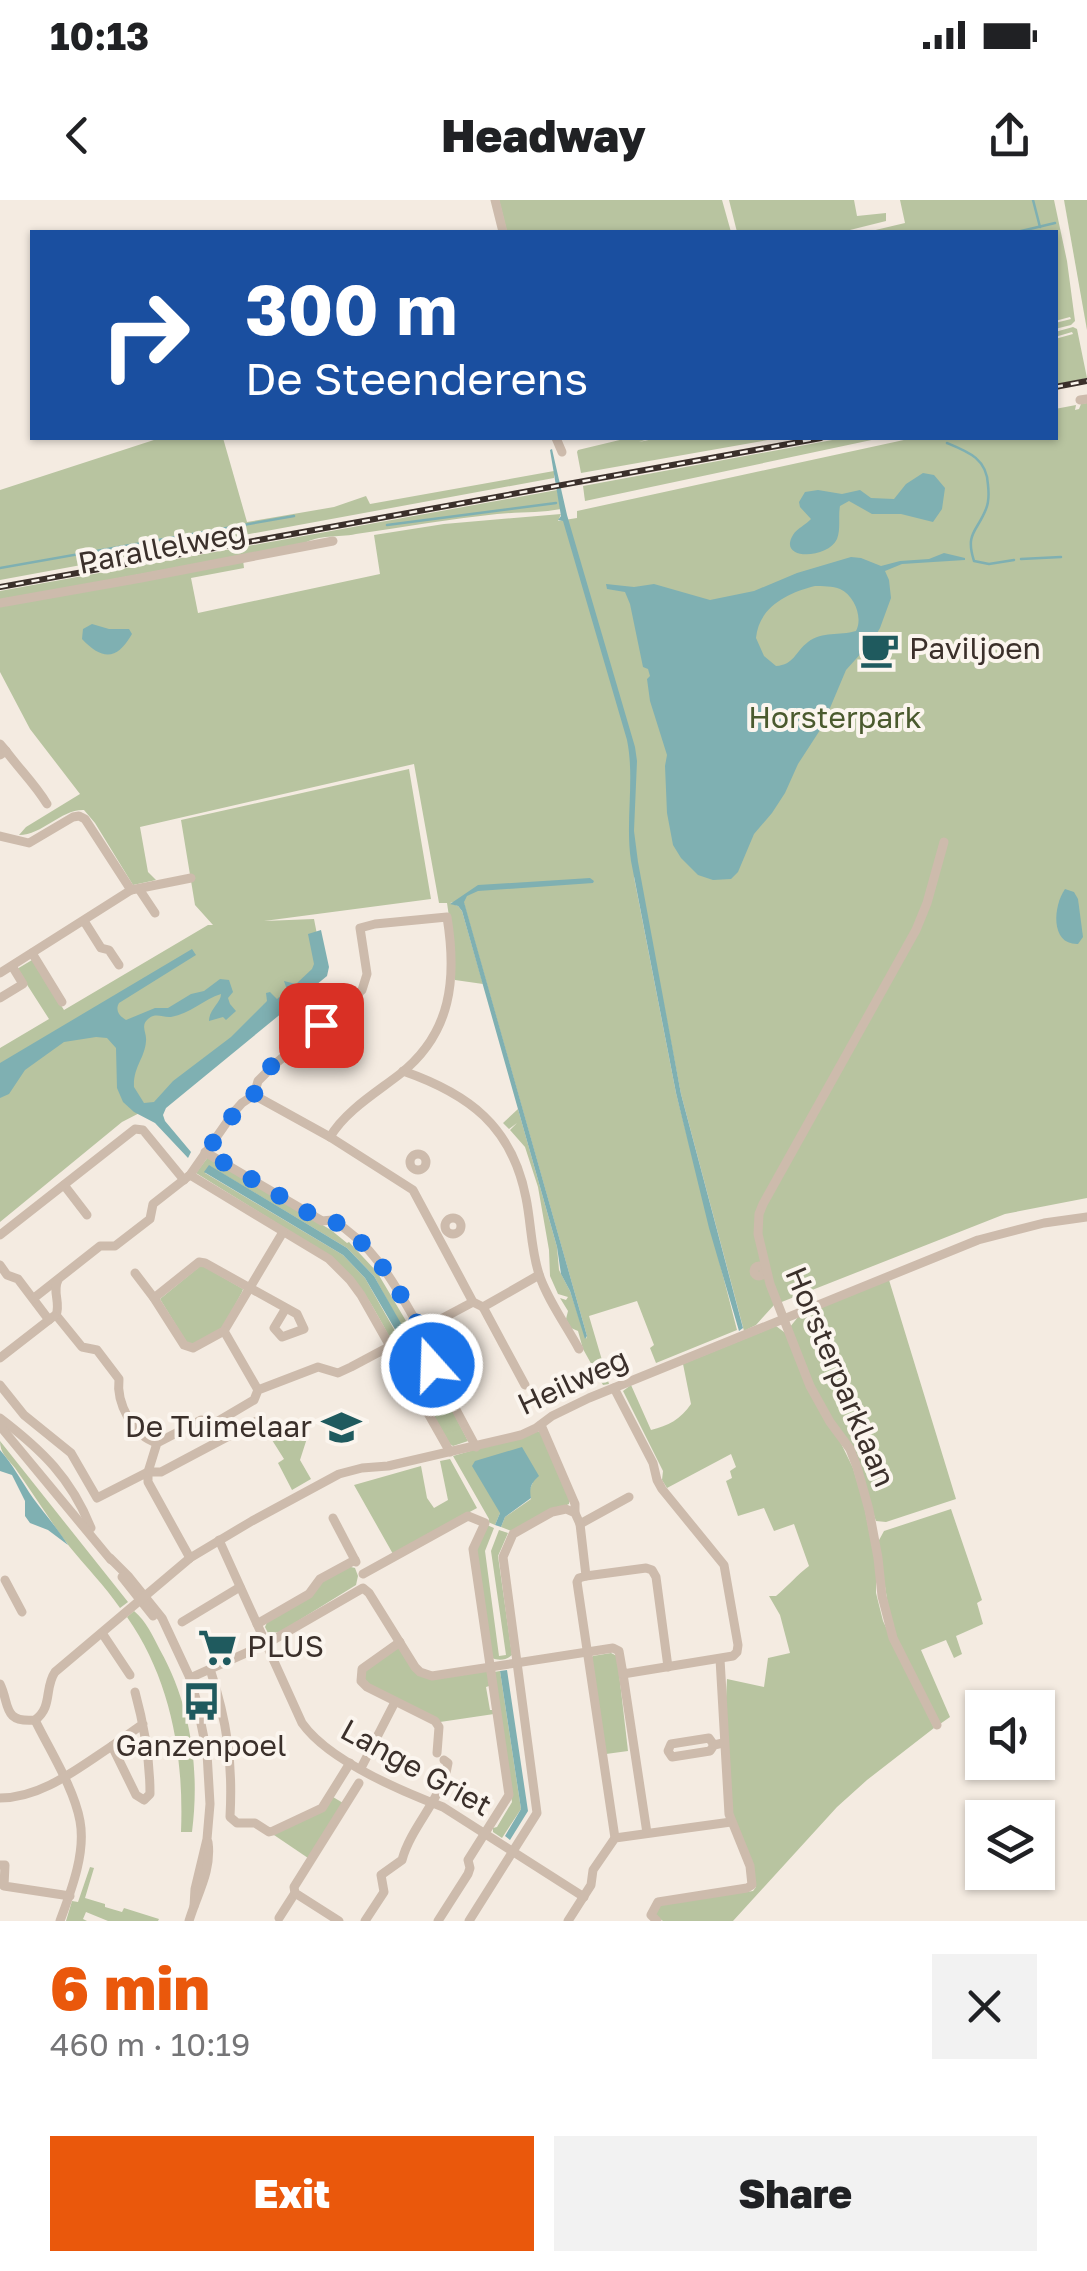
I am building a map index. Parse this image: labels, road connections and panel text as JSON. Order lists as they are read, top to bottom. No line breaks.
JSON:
{"streets":{"street":["Parallelweg","Horsterparklaan","Heilweg","Lange Griet"]},"crossings":[["Horsterparklaan","Heilweg"],["Heilweg","Lange Griet"]],"parks":["Horsterpark"],"places":{"cafe":["Paviljoen"],"school or university":["De Tuimelaar"],"supermarket":["PLUS"],"bus stop":["Ganzenpoel"]},"page":{"status":"10:13","header":"Headway","turn":["300 m","De Steenderens"],"heading":["6 min","460 m · 10:19"],"buttons":["Exit","Share"]}}
